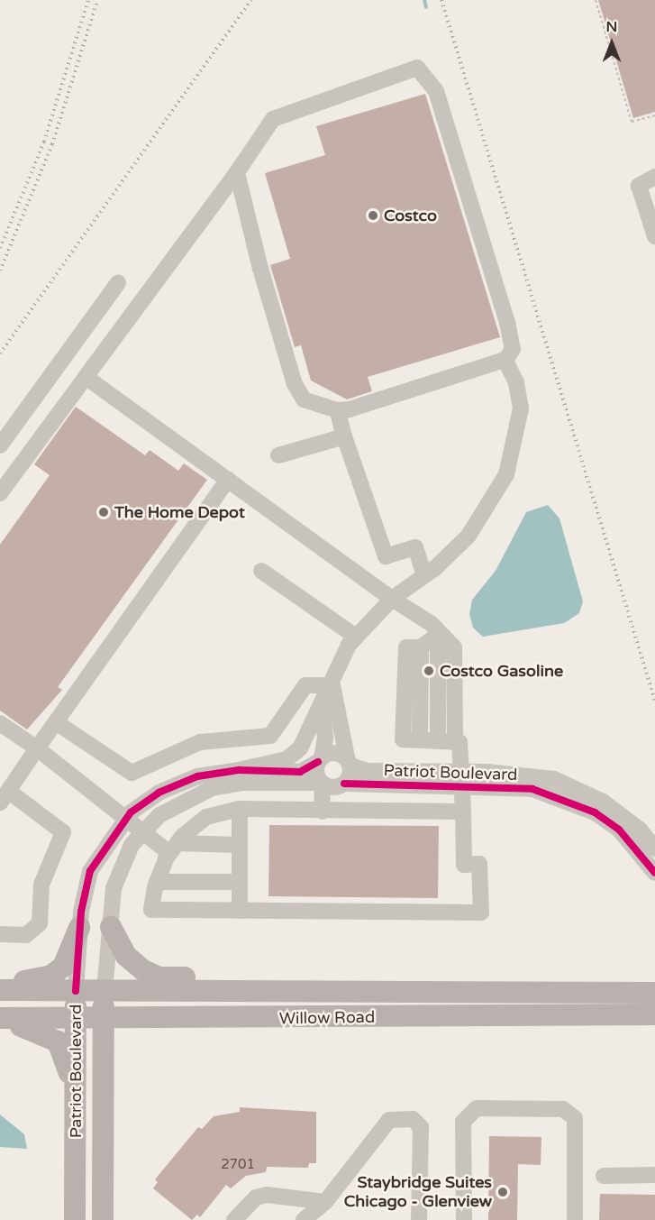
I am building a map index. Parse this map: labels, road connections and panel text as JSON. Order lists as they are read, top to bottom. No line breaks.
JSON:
{"streets":{"main road":["Patriot Boulevard","Willow Road"]},"crossings":[["Patriot Boulevard","Willow Road"]],"places":["Costco","The Home Depot","Costco Gasoline","Staybridge Suites Chicago - Glenview"],"house_numbers":["2701"],"north":"top"}
